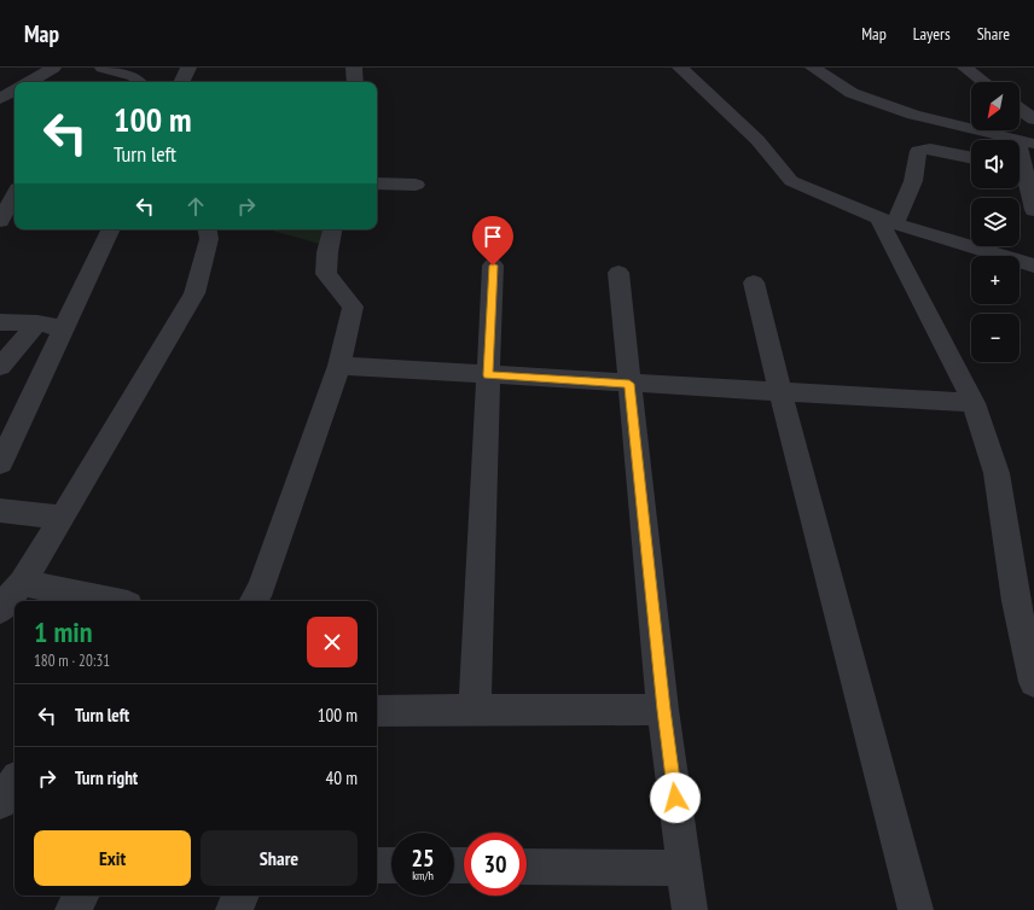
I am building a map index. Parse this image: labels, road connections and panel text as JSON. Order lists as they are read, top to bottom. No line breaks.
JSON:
{"north":"bottom left","page":{"header":"Map","nav":["Map","Layers","Share"],"map_buttons":["+","−"],"turn":["100 m","Turn left"],"heading":["1 min","180 m · 20:31"],"list":[{"name":"Turn left","value":"100 m"},{"name":"Turn right","value":"40 m"}],"buttons":["Exit","Share"],"speed":"25 km/h","limit":"30"}}
